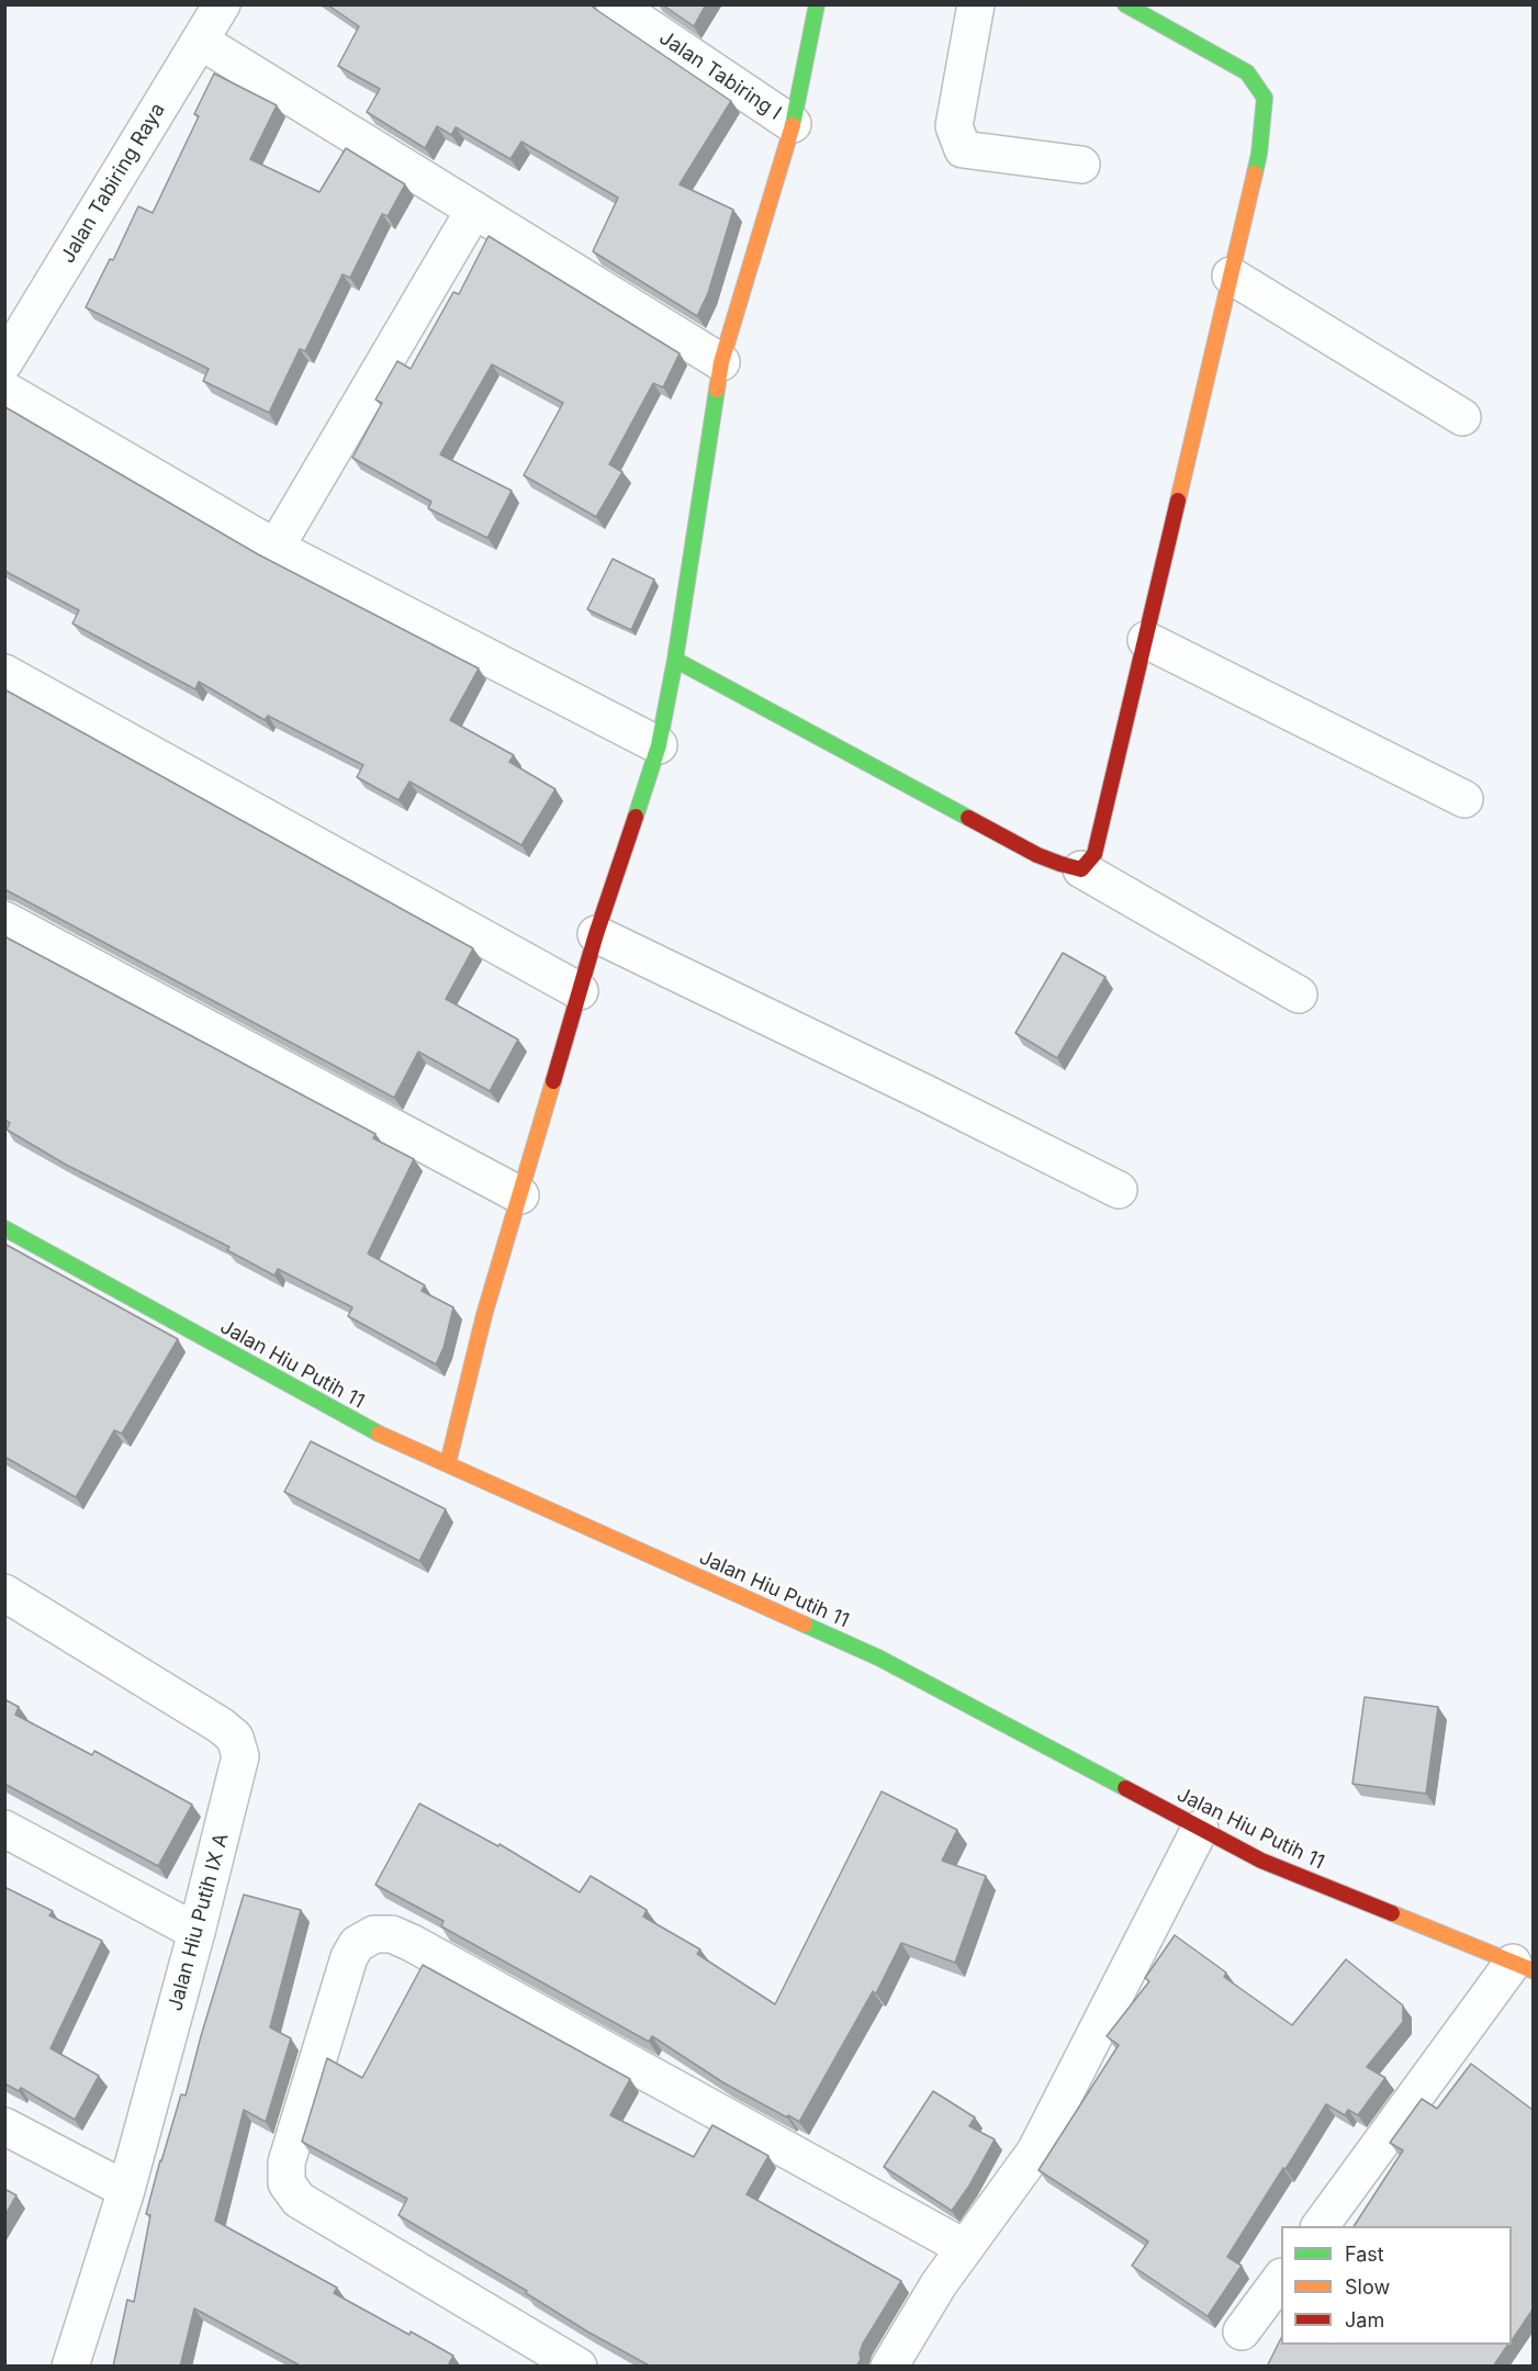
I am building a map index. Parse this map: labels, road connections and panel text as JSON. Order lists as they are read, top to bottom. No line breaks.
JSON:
{"streets":{"street":["Jalan Tabiring I","Jalan Tabiring Raya","Jalan Hiu Putih 11","Jalan Hiu Putih IX A"]},"legend":["Fast","Slow","Jam"]}
